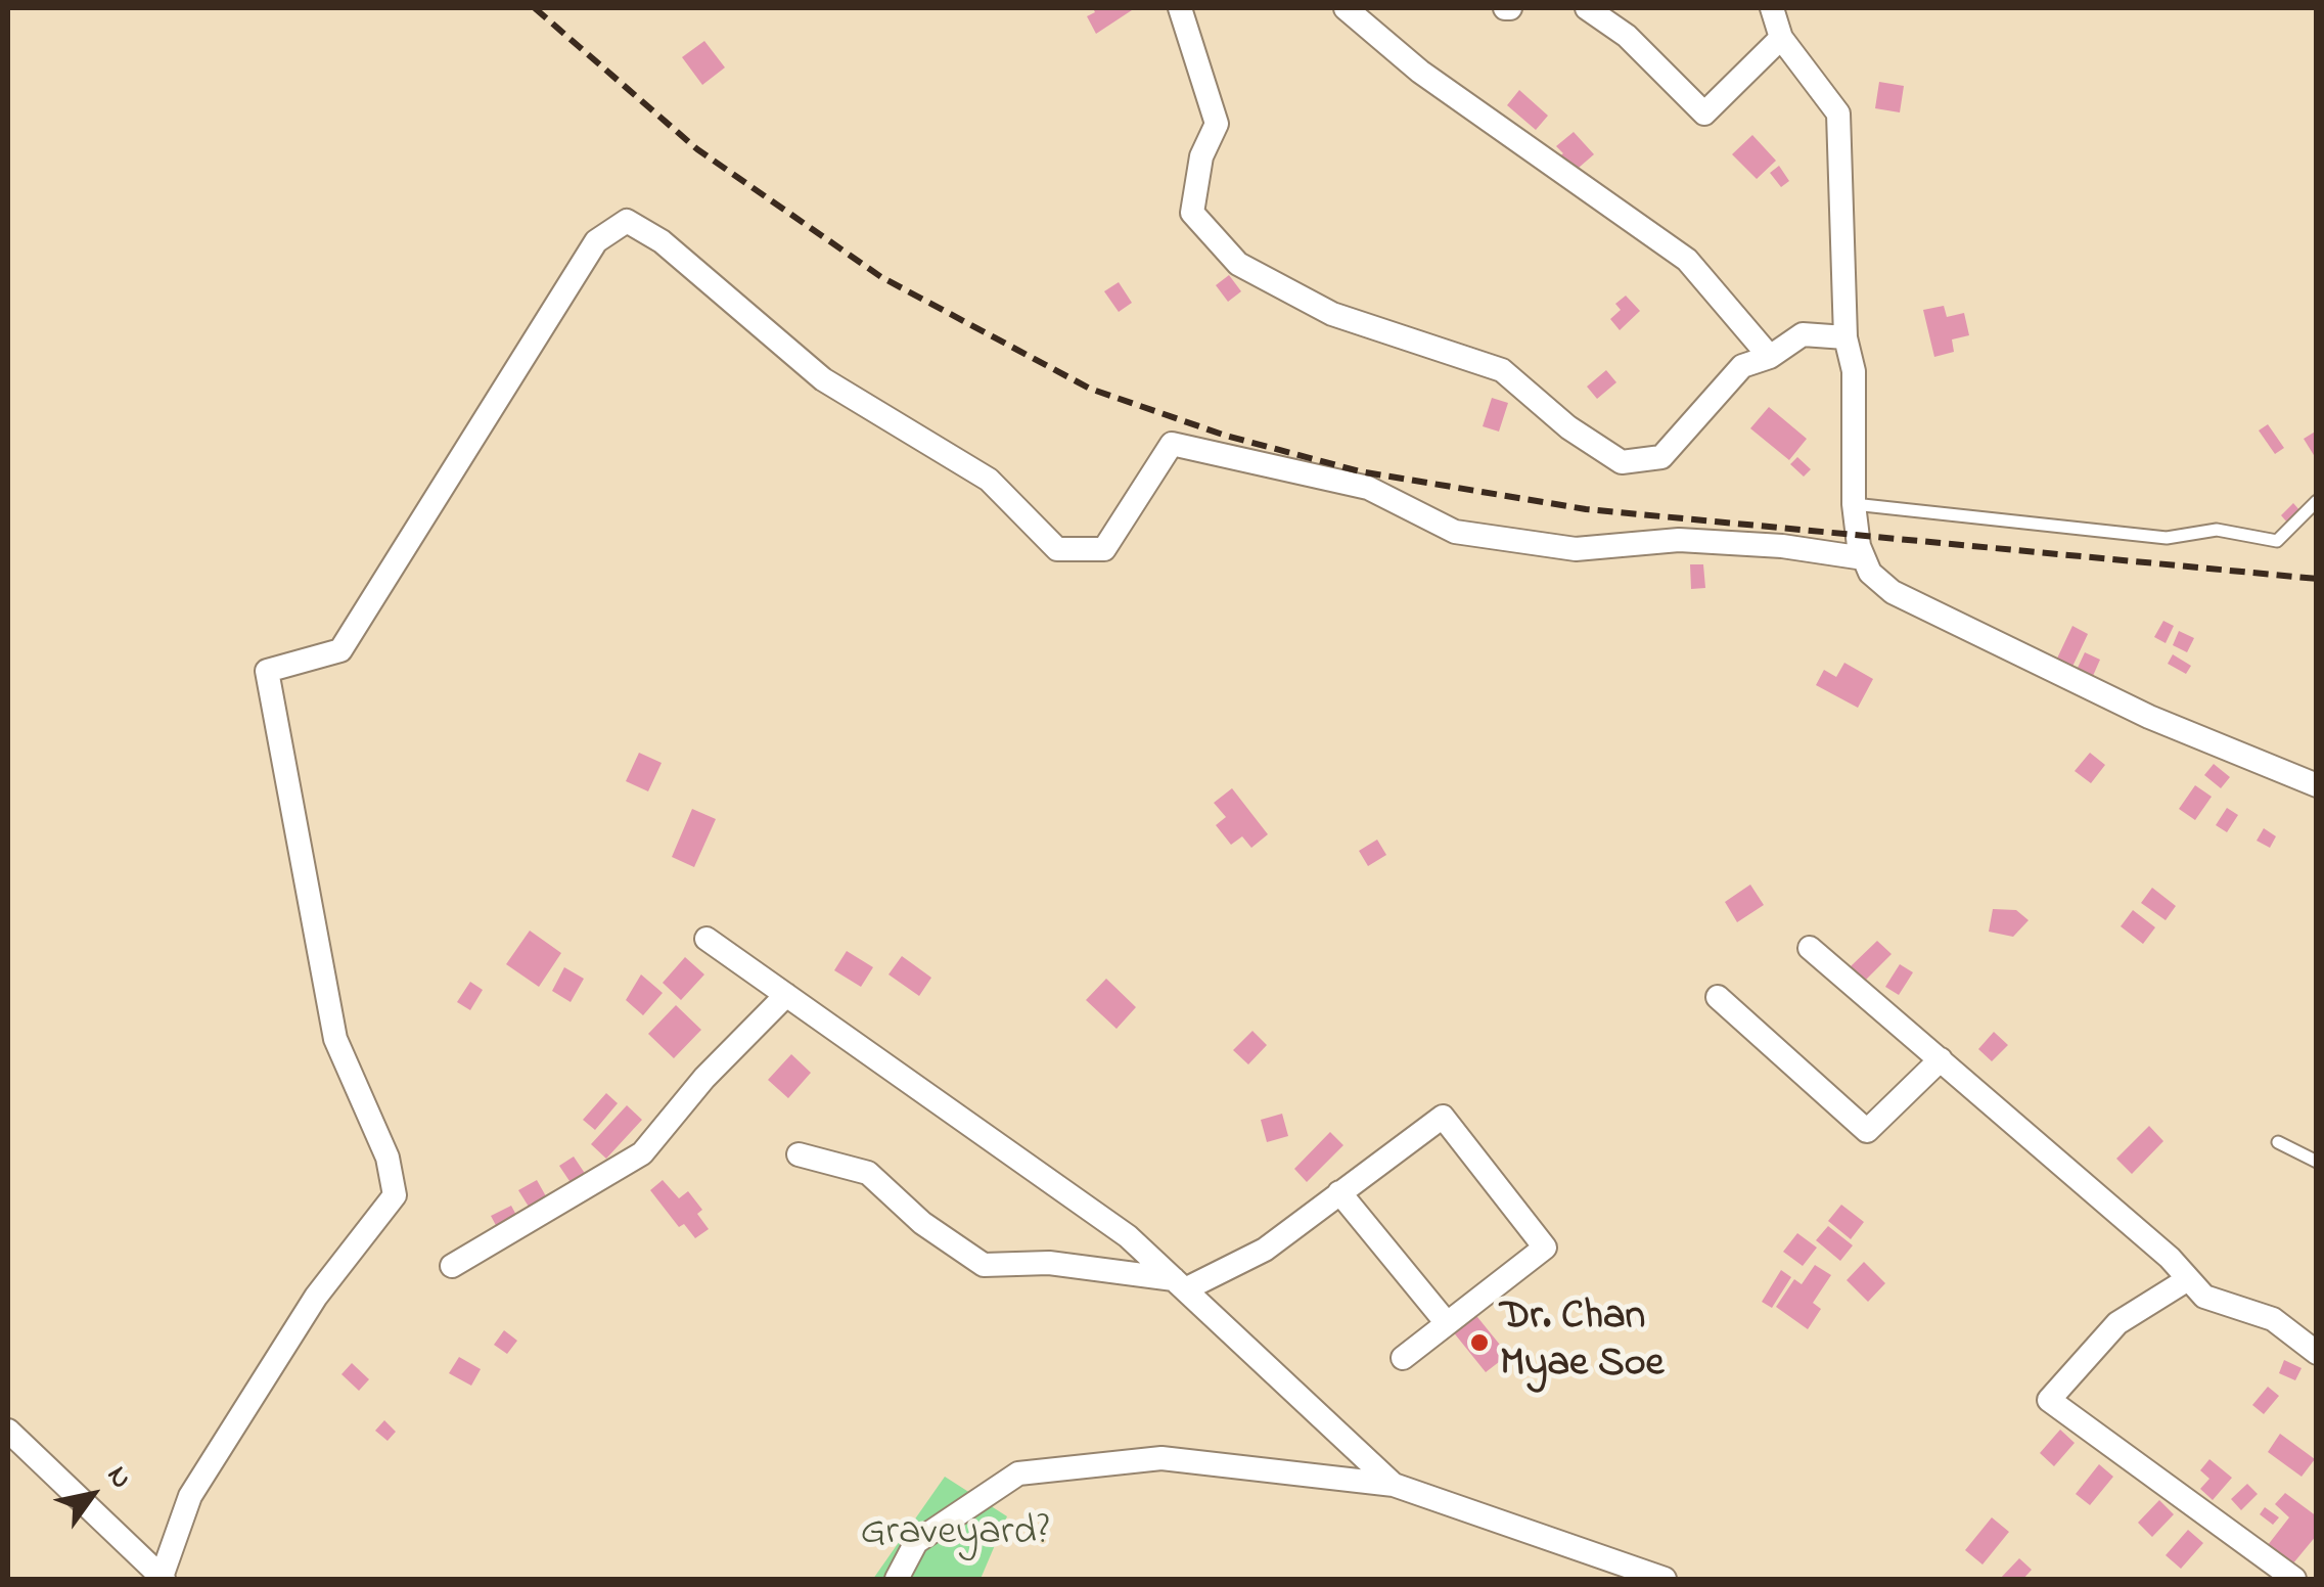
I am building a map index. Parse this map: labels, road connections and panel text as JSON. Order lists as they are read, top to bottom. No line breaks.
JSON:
{"parks":["Graveyard?"],"places":["Dr. Chan Myae Soe"],"north":"top right"}
